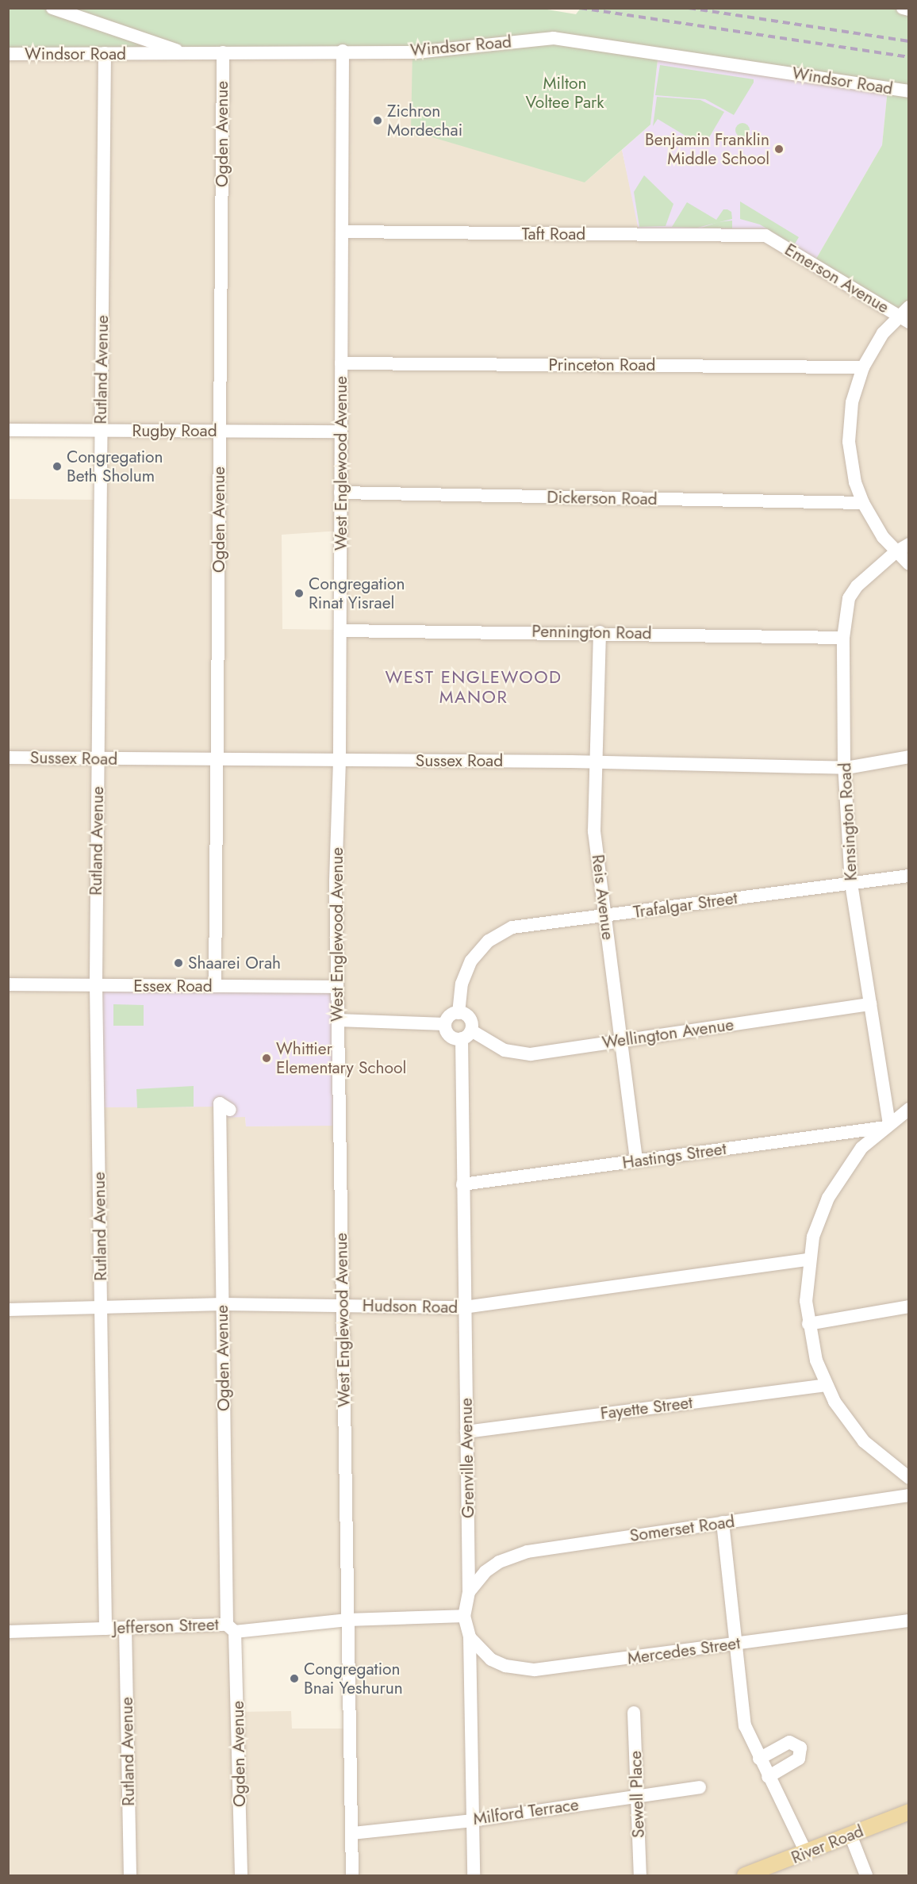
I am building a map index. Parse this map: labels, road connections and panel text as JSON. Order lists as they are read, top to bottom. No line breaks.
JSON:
{"streets":{"main road":["River Road"],"street":["Windsor Road","Ogden Avenue","Taft Road","Emerson Avenue","Princeton Road","Rutland Avenue","Rugby Road","West Englewood Avenue","Dickerson Road","Pennington Road","Sussex Road","Kensington Road","Reis Avenue","Trafalgar Street","Essex Road","Wellington Avenue","Hastings Street","Hudson Road","Fayette Street","Grenville Avenue","Somerset Road","Jefferson Street","Mercedes Street","Sewell Place","Milford Terrace"]},"crossings":[["Windsor Road","Ogden Avenue"],["Windsor Road","Rutland Avenue"],["Windsor Road","West Englewood Avenue"],["Ogden Avenue","Rugby Road"],["Ogden Avenue","Sussex Road"],["Ogden Avenue","Essex Road"],["Ogden Avenue","Hudson Road"],["Ogden Avenue","Jefferson Street"],["Taft Road","Emerson Avenue"],["Taft Road","West Englewood Avenue"],["Princeton Road","West Englewood Avenue"],["Rutland Avenue","Rugby Road"],["Rutland Avenue","Sussex Road"],["Rutland Avenue","Essex Road"],["Rutland Avenue","Hudson Road"],["Rutland Avenue","Jefferson Street"],["Rugby Road","West Englewood Avenue"],["West Englewood Avenue","Dickerson Road"],["West Englewood Avenue","Pennington Road"],["West Englewood Avenue","Sussex Road"],["West Englewood Avenue","Essex Road"],["West Englewood Avenue","Hudson Road"],["West Englewood Avenue","Jefferson Street"],["West Englewood Avenue","Milford Terrace"],["Pennington Road","Kensington Road"],["Pennington Road","Reis Avenue"],["Sussex Road","Kensington Road"],["Sussex Road","Reis Avenue"],["Kensington Road","Trafalgar Street"],["Kensington Road","Wellington Avenue"],["Kensington Road","Hastings Street"],["Reis Avenue","Trafalgar Street"],["Reis Avenue","Wellington Avenue"],["Reis Avenue","Hastings Street"],["Trafalgar Street","Wellington Avenue"],["Trafalgar Street","Grenville Avenue"],["Wellington Avenue","Grenville Avenue"],["Hastings Street","Grenville Avenue"],["Hudson Road","Grenville Avenue"],["Fayette Street","Grenville Avenue"],["Grenville Avenue","Somerset Road"],["Grenville Avenue","Jefferson Street"],["Grenville Avenue","Mercedes Street"],["Grenville Avenue","Milford Terrace"],["Sewell Place","Milford Terrace"]],"districts":["WEST ENGLEWOOD MANOR"],"parks":["Milton Voltee Park"],"places":["Zichron Mordechai","Benjamin Franklin Middle School","Congregation Beth Sholum","Congregation Rinat Yisrael","Shaarei Orah","Whittier Elementary School","Congregation Bnai Yeshurun"]}
